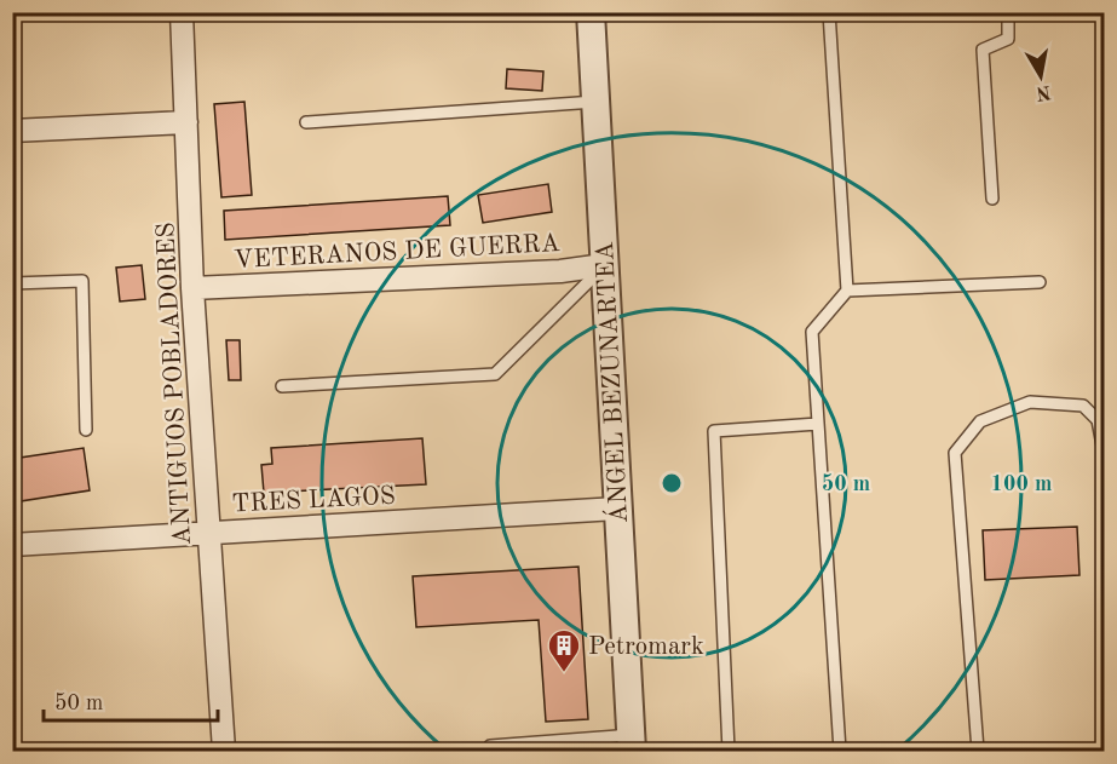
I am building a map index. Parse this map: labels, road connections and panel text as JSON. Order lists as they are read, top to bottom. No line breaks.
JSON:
{"streets":{"street":["VETERANOS DE GUERRA","ÁNGEL BEZUNARTEA","ANTIGUOS POBLADORES","TRES LAGOS"]},"crossings":[["VETERANOS DE GUERRA","ÁNGEL BEZUNARTEA"],["VETERANOS DE GUERRA","ANTIGUOS POBLADORES"],["ÁNGEL BEZUNARTEA","TRES LAGOS"],["ANTIGUOS POBLADORES","TRES LAGOS"]],"places":{"building":["Petromark"]},"scale_bar":"50 m","north":"bottom","rings":["50 m","100 m"]}
